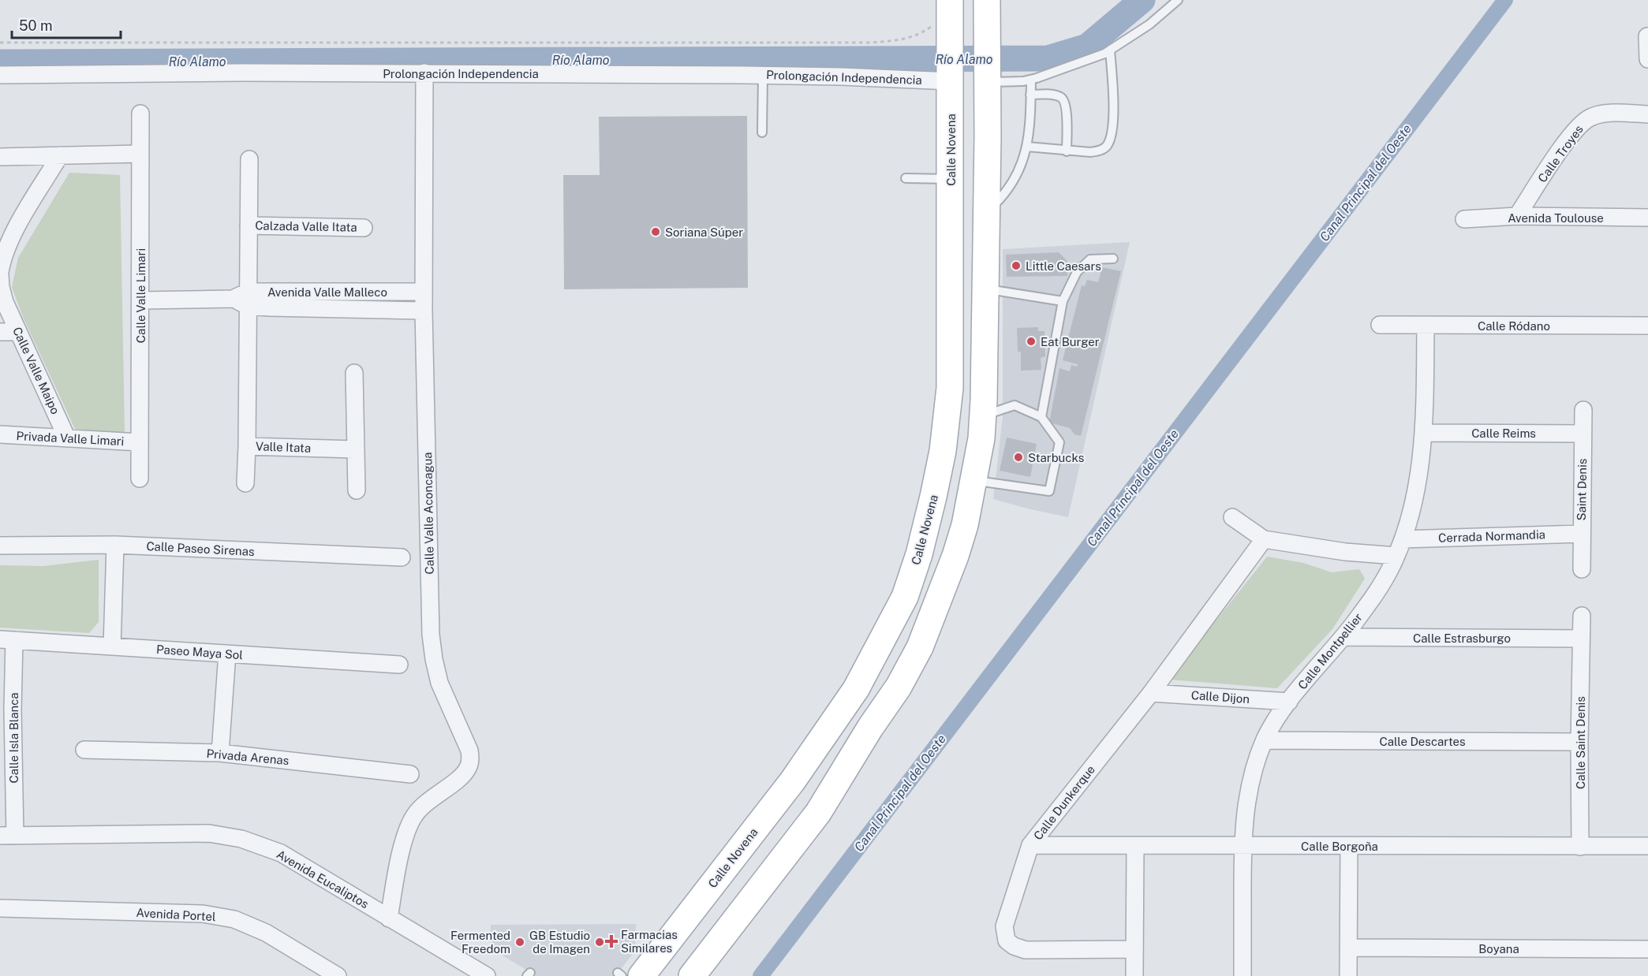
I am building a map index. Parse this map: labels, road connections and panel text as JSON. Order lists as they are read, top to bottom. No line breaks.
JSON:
{"streets":{"main road":["Calle Novena"],"street":["Prolongación Independencia","Calle Troyes","Avenida Toulouse","Calzada Valle Itata","Avenida Valle Malleco","Calle Valle Limari","Calle Ródano","Calle Valle Maipo","Calle Reims","Privada Valle Limari","Valle Itata","Saint Denis","Calle Valle Aconcagua","Cerrada Normandia","Calle Paseo Sirenas","Calle Estrasburgo","Calle Montpellier","Paseo Maya Sol","Calle Dijon","Calle Isla Blanca","Calle Descartes","Calle Saint Denis","Privada Arenas","Calle Dunkerque","Calle Borgoña","Avenida Eucaliptos","Avenida Portel","Boyana"]},"crossings":[["Prolongación Independencia","Calle Novena"],["Prolongación Independencia","Calle Valle Aconcagua"],["Calle Troyes","Avenida Toulouse"],["Calzada Valle Itata","Avenida Valle Malleco"],["Calzada Valle Itata","Valle Itata"],["Avenida Valle Malleco","Calle Valle Limari"],["Avenida Valle Malleco","Valle Itata"],["Avenida Valle Malleco","Calle Valle Aconcagua"],["Calle Valle Limari","Privada Valle Limari"],["Calle Ródano","Calle Montpellier"],["Calle Valle Maipo","Privada Valle Limari"],["Calle Reims","Saint Denis"],["Calle Reims","Calle Montpellier"],["Saint Denis","Cerrada Normandia"],["Calle Valle Aconcagua","Avenida Eucaliptos"],["Cerrada Normandia","Calle Montpellier"],["Calle Estrasburgo","Calle Montpellier"],["Calle Estrasburgo","Calle Saint Denis"],["Calle Montpellier","Calle Dijon"],["Calle Montpellier","Calle Descartes"],["Calle Montpellier","Calle Borgoña"],["Paseo Maya Sol","Calle Isla Blanca"],["Calle Dijon","Calle Dunkerque"],["Calle Isla Blanca","Avenida Eucaliptos"],["Calle Descartes","Calle Saint Denis"],["Calle Saint Denis","Calle Borgoña"],["Calle Dunkerque","Calle Borgoña"]],"water":["Río Alamo","Canal Principal del Oeste"],"places":{"other":["Soriana Súper","Little Caesars","Eat Burger","Starbucks","Fermented Freedom","GB Estudio de Imagen"],"health":["Farmacias Similares"]},"scale_bar":"50 m"}
